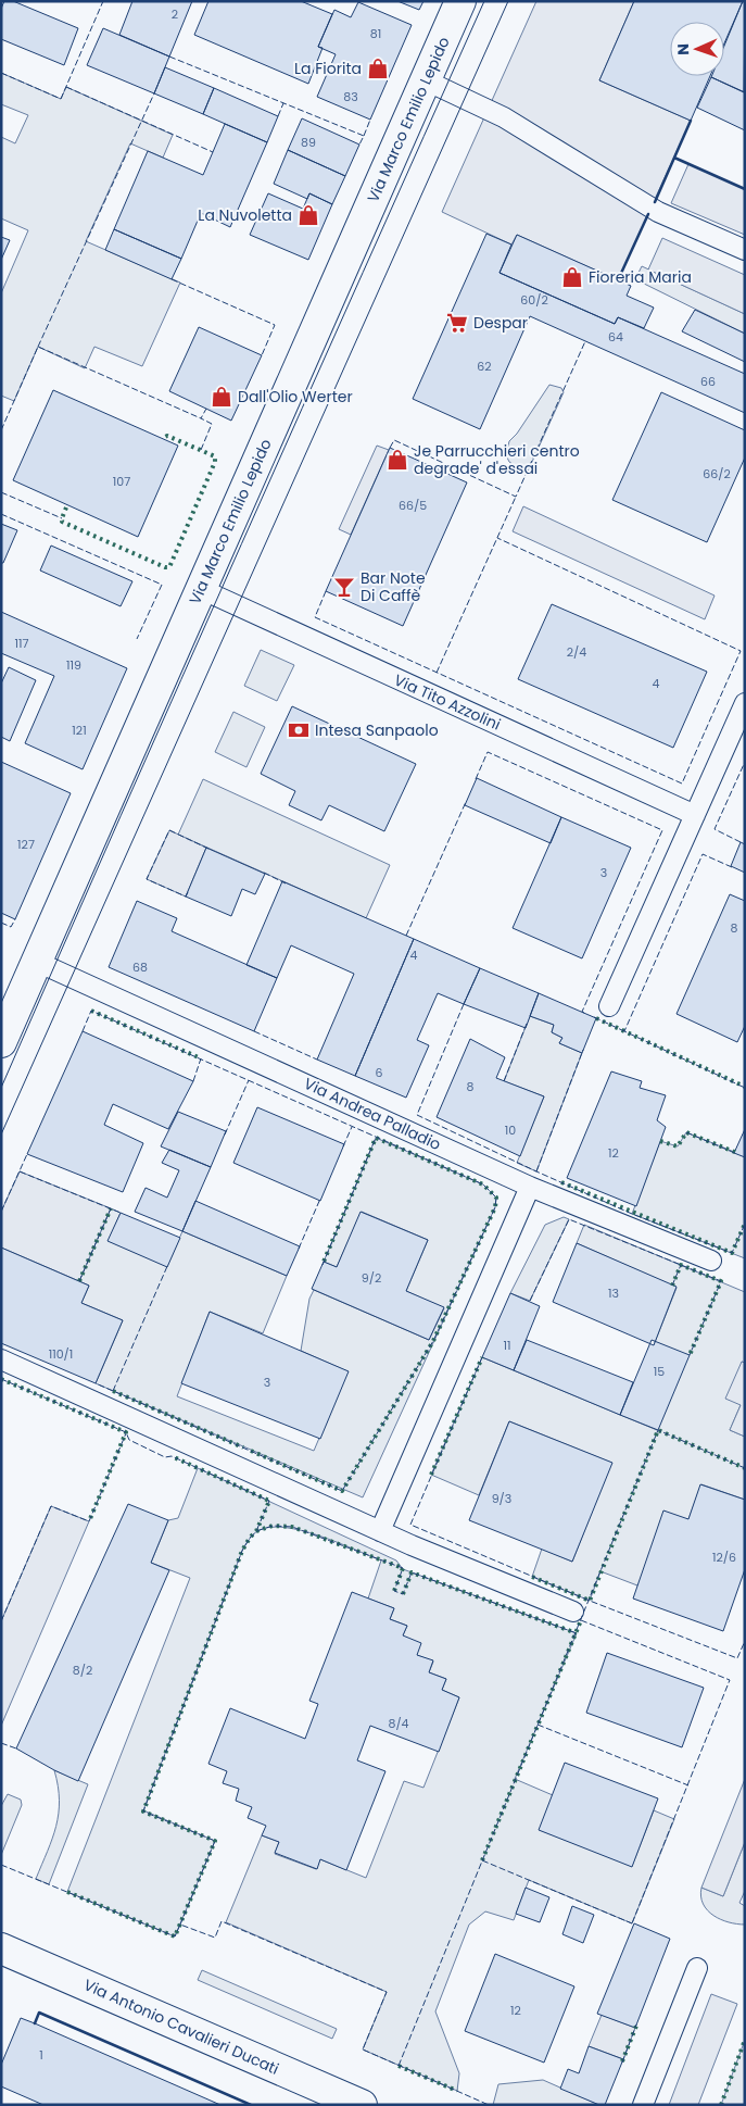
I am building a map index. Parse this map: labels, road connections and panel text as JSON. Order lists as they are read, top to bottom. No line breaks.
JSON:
{"streets":{"main road":["Via Marco Emilio Lepido","Via Antonio Cavalieri Ducati"],"lane":["Via Tito Azzolini","Via Andrea Palladio"]},"crossings":[["Via Marco Emilio Lepido","Via Tito Azzolini"],["Via Marco Emilio Lepido","Via Andrea Palladio"]],"places":{"shop":["La Fiorita","La Nuvoletta","Fioreria Maria","Dall'Olio Werter","Je Parrucchieri centro degrade' d'essai"],"supermarket":["Despar"],"bar":["Bar Note Di Caffè"],"bank":["Intesa Sanpaolo"]},"house_numbers":["2","81","83","89","60/2","64","62","66","66/2","107","66/5","117","2/4","119","4","121","127","3","8","4","68","6","8","10","12","9/2","13","11","110/1","15","3","9/3","12/6","8/2","8/4","12","1"],"north":"left"}
